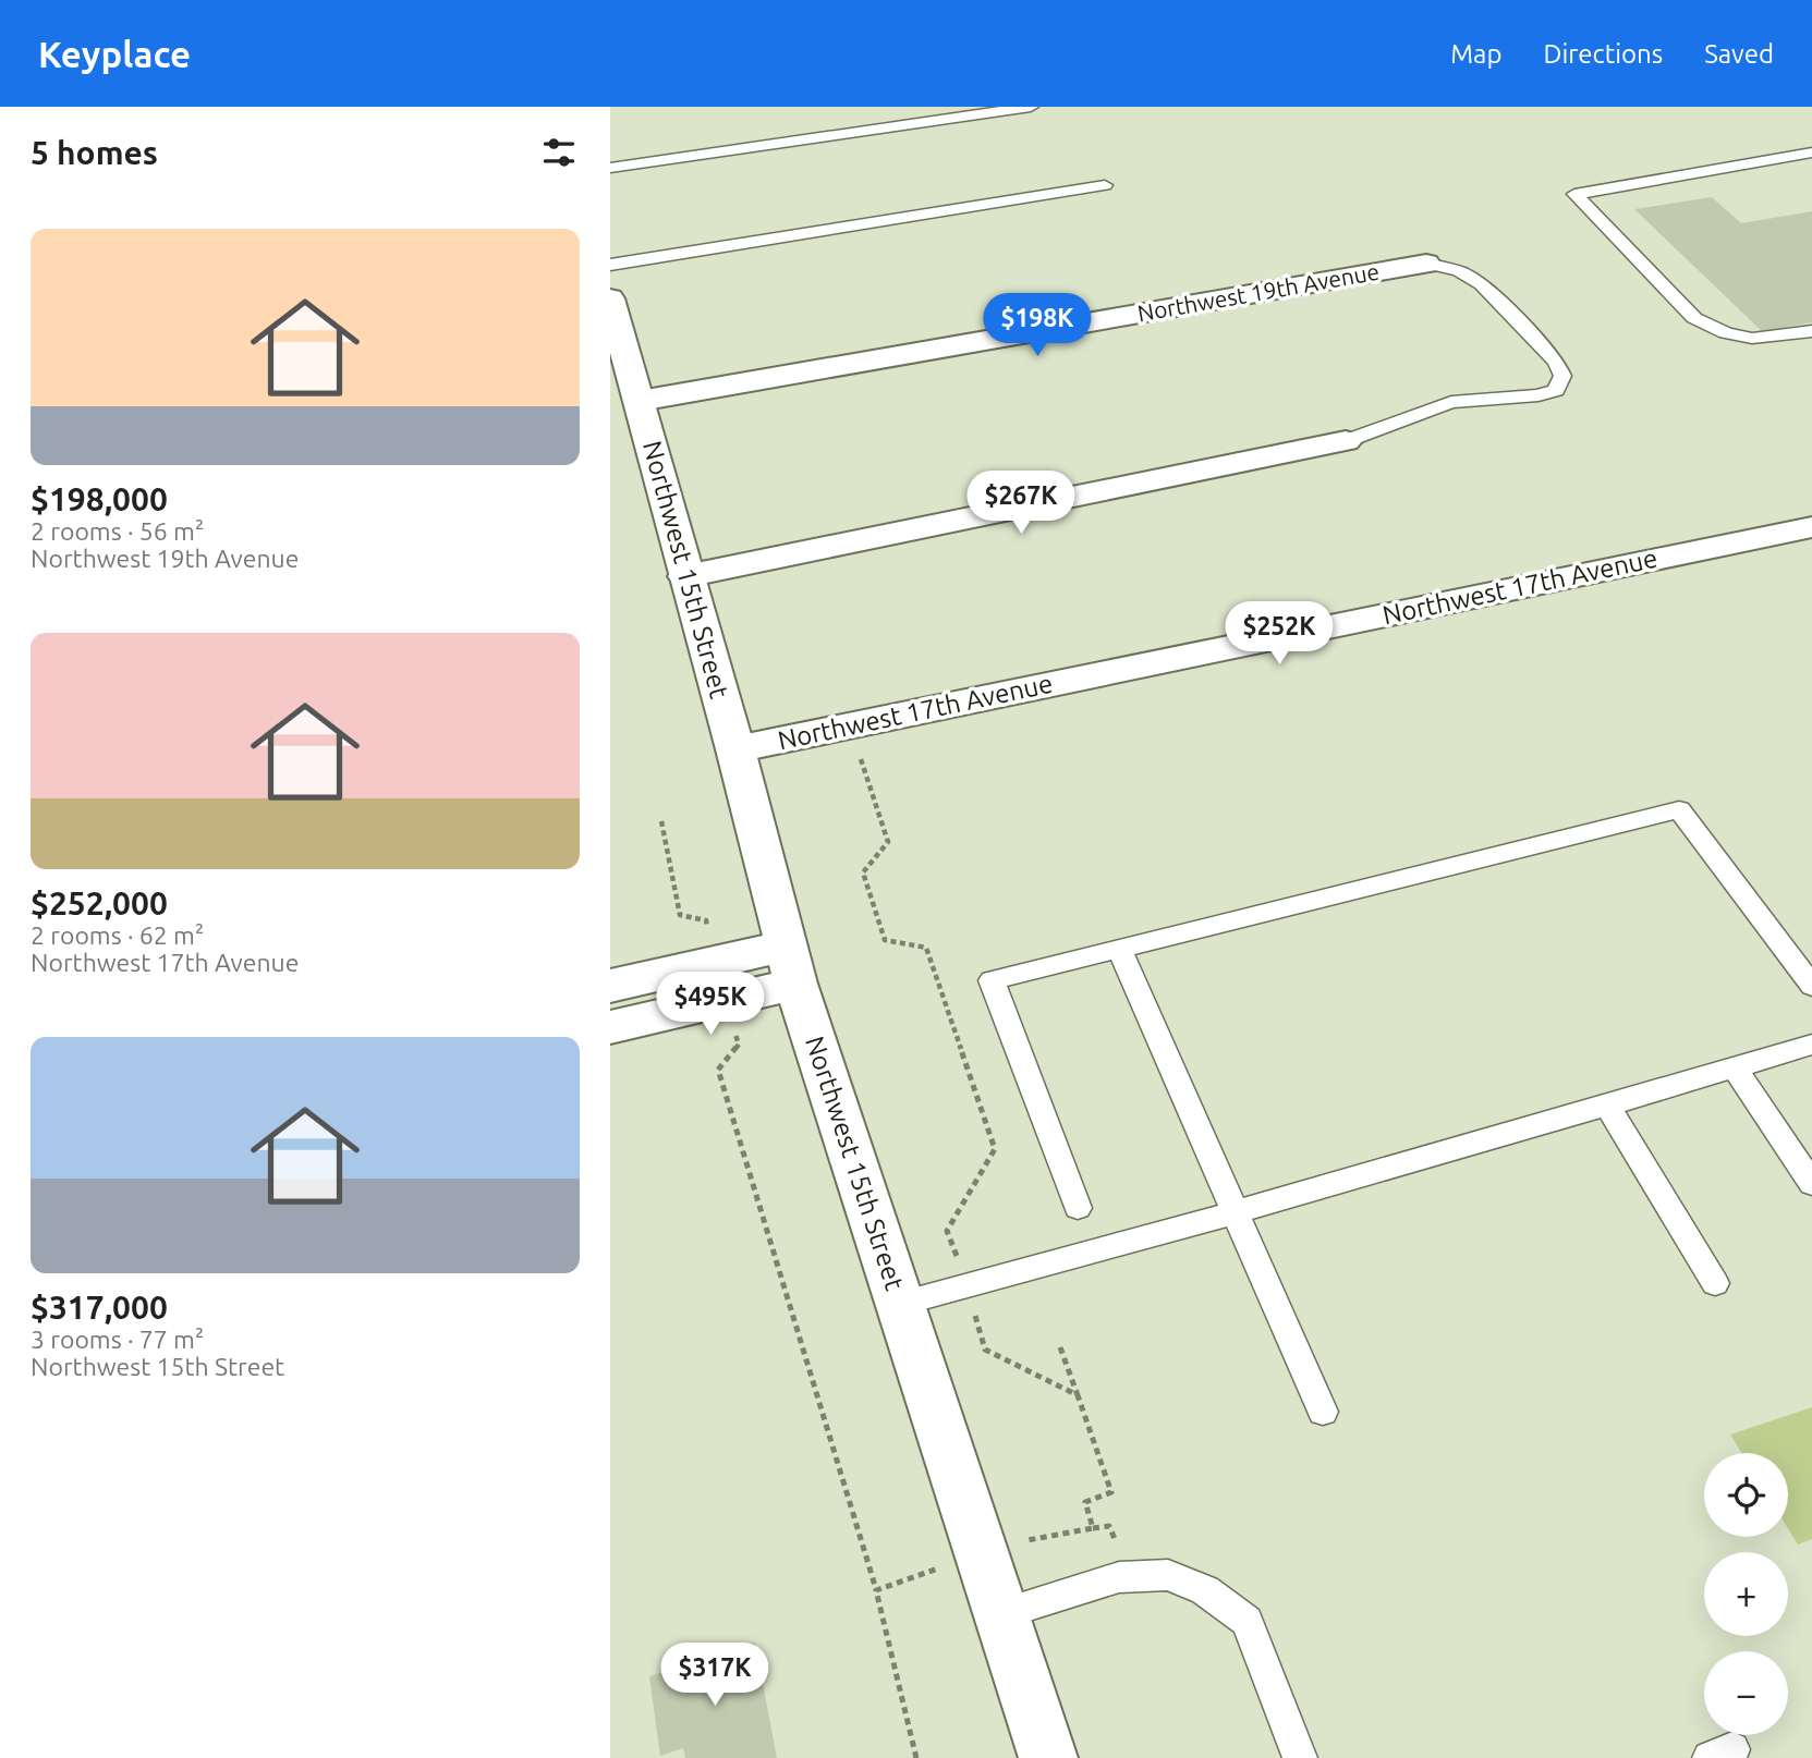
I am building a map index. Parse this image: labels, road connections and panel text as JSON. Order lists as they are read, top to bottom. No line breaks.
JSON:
{"streets":{"street":["Northwest 19th Avenue","Northwest 15th Street","Northwest 17th Avenue"]},"crossings":[["Northwest 19th Avenue","Northwest 15th Street"],["Northwest 15th Street","Northwest 17th Avenue"]],"page":{"header":"Keyplace","nav":["Map","Directions","Saved"],"heading":"5 homes","list":[{"name":"$198,000","note":"2 rooms · 56 m² · Northwest 19th Avenue"},{"name":"$252,000","note":"2 rooms · 62 m² · Northwest 17th Avenue"},{"name":"$317,000","note":"3 rooms · 77 m² · Northwest 15th Street"}],"price":["$198K","$267K","$252K","$495K","$317K"],"map_buttons":["+","−"]}}
